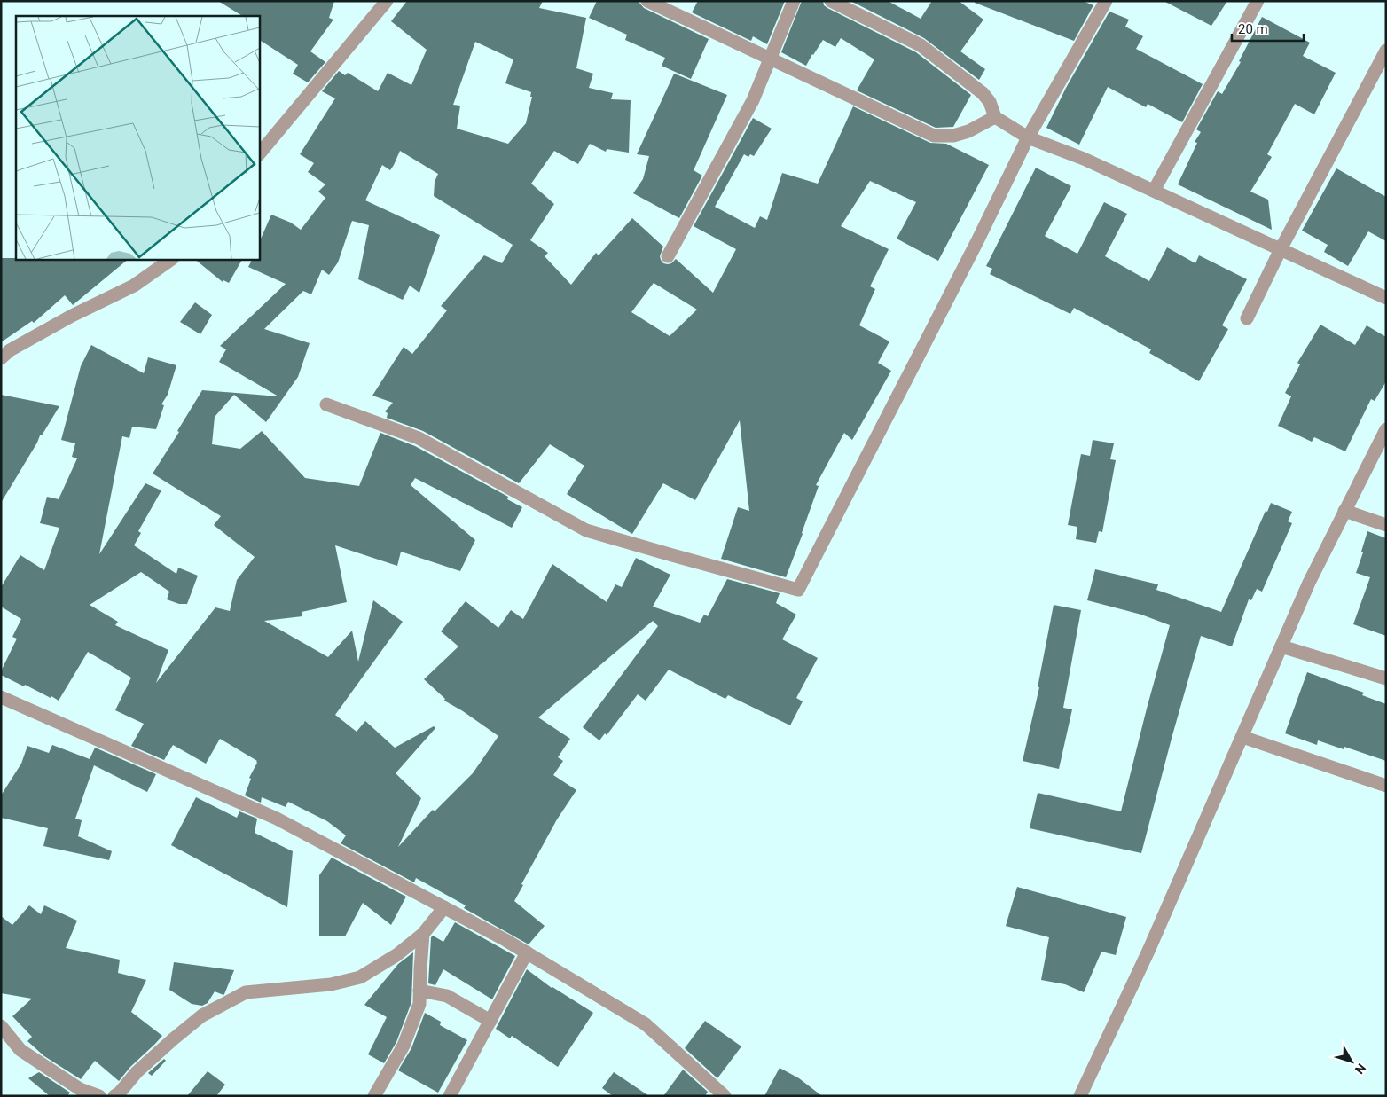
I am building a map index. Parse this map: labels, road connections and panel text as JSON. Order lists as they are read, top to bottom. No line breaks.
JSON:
{"scale_bar":"20 m","north":"bottom right"}
